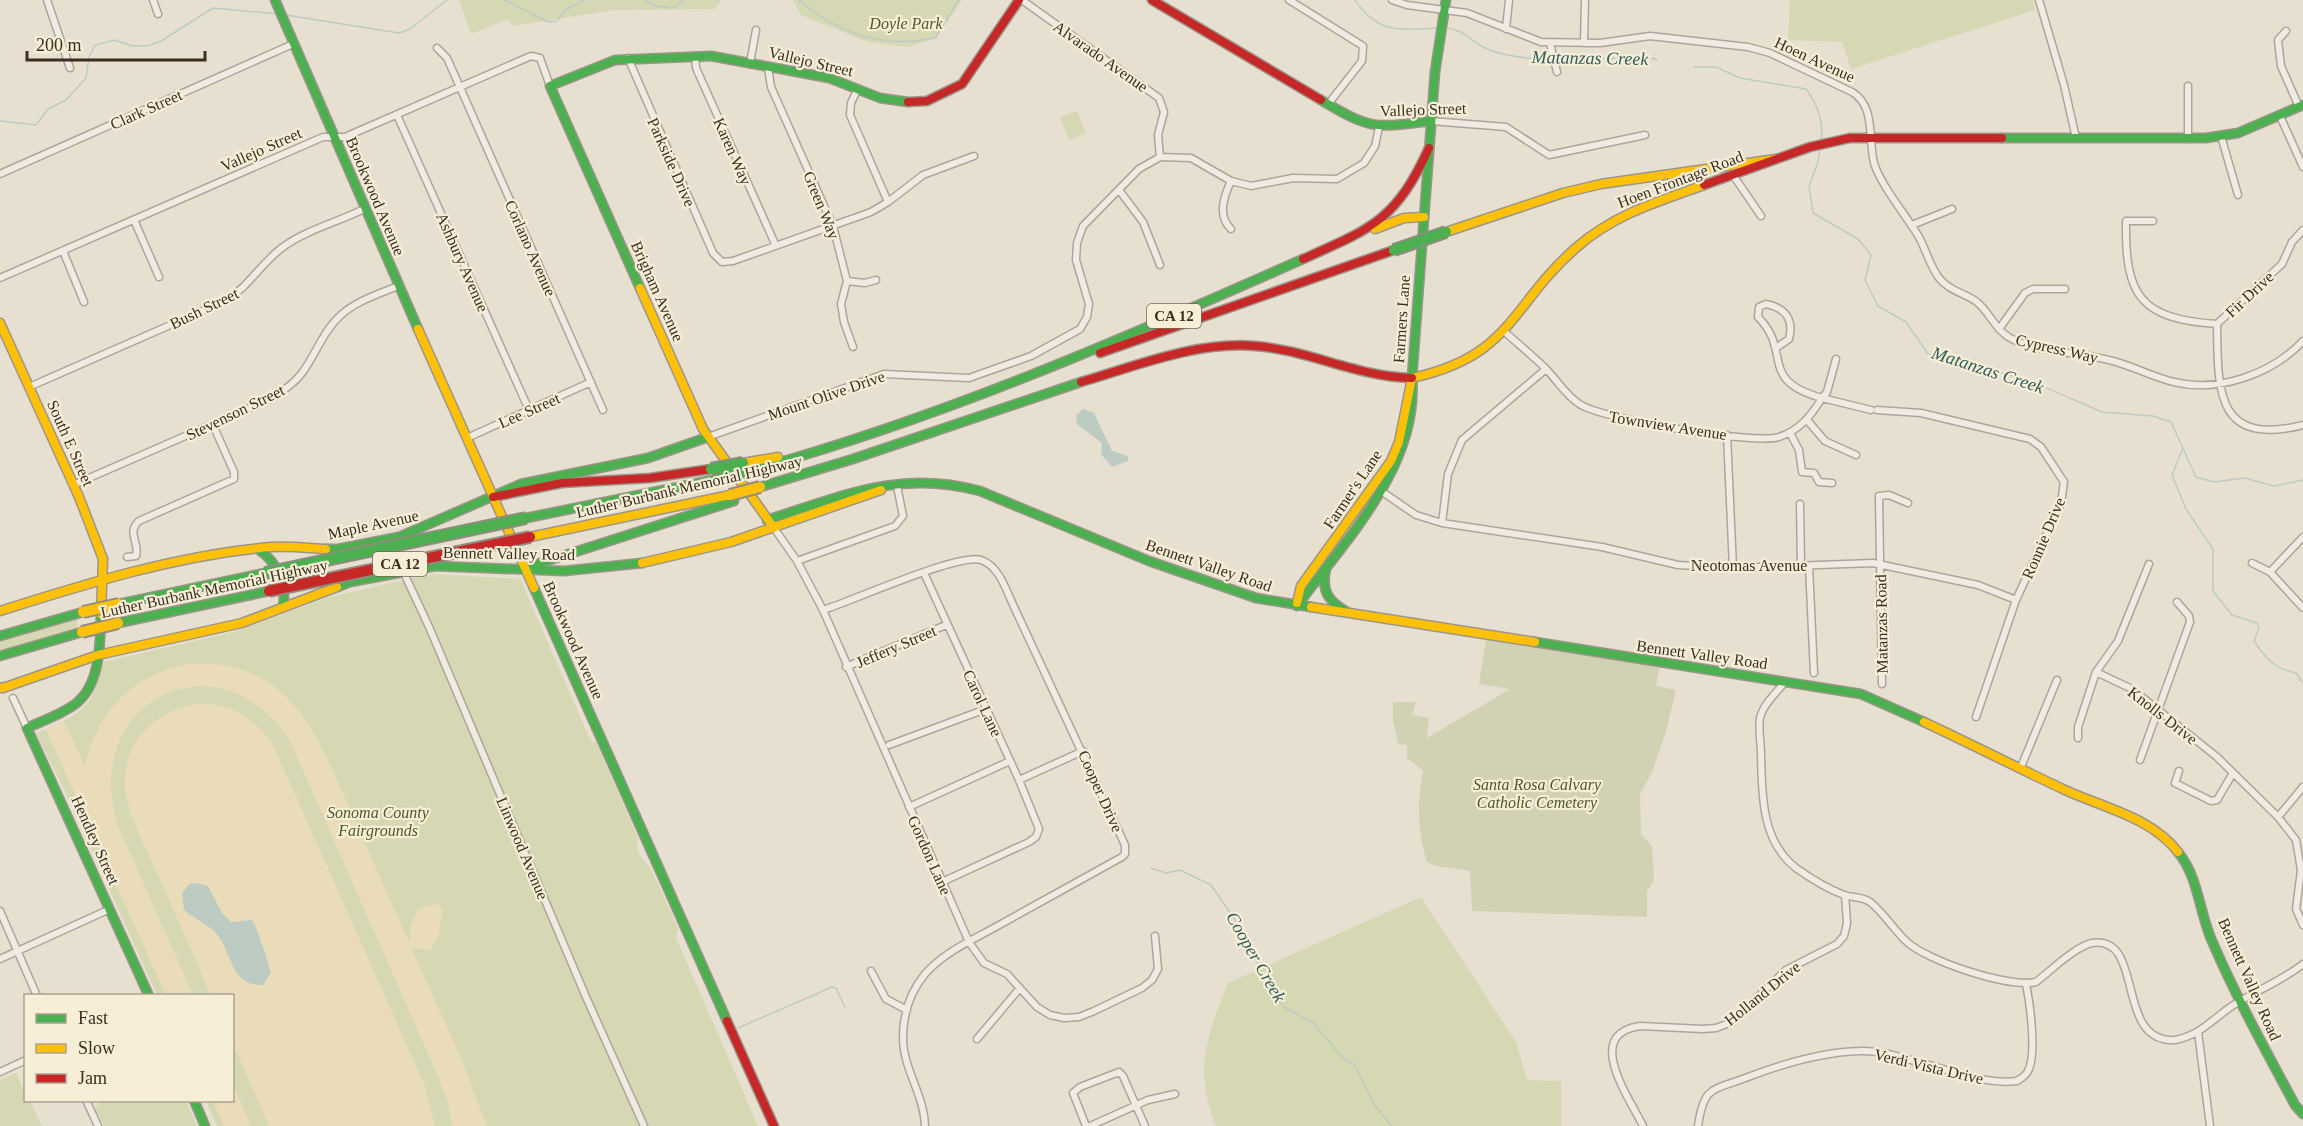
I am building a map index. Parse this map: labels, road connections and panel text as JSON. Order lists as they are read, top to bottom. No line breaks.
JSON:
{"streets":{"main road":["Vallejo Street","Hoen Frontage Road","Brookwood Avenue","Brigham Avenue","CA 12","Farmers Lane","South E Street","Luther Burbank Memorial Highway","Farmer's Lane","Maple Avenue","Bennett Valley Road","Hendley Street"],"street":["Alvarado Avenue","Hoen Avenue","Clark Street","Karen Way","Parkside Drive","Green Way","Corlano Avenue","Ashbury Avenue","Fir Drive","Bush Street","Cypress Way","Mount Olive Drive","Lee Street","Stevenson Street","Townview Avenue","Ronnie Drive","Neotomas Avenue","Matanzas Road","Jeffery Street","Carol Lane","Knolls Drive","Cooper Drive","Linwood Avenue","Gordon Lane","Holland Drive","Verdi Vista Drive"]},"crossings":[["Alvarado Avenue","Vallejo Street"],["Alvarado Avenue","Mount Olive Drive"],["Hoen Avenue","Hoen Frontage Road"],["Hoen Avenue","Farmers Lane"],["Hoen Avenue","Cypress Way"],["Vallejo Street","Karen Way"],["Vallejo Street","Parkside Drive"],["Vallejo Street","Brookwood Avenue"],["Vallejo Street","Green Way"],["Vallejo Street","Corlano Avenue"],["Vallejo Street","Ashbury Avenue"],["Vallejo Street","Brigham Avenue"],["Vallejo Street","Farmers Lane"],["Clark Street","Brookwood Avenue"],["Karen Way","Parkside Drive"],["Hoen Frontage Road","Farmers Lane"],["Hoen Frontage Road","Cypress Way"],["Hoen Frontage Road","Townview Avenue"],["Hoen Frontage Road","Luther Burbank Memorial Highway"],["Hoen Frontage Road","Farmer's Lane"],["Brookwood Avenue","Bush Street"],["Brookwood Avenue","Lee Street"],["Brookwood Avenue","Stevenson Street"],["Brookwood Avenue","Maple Avenue"],["Brookwood Avenue","Bennett Valley Road"],["Corlano Avenue","Lee Street"],["Ashbury Avenue","Lee Street"],["Brigham Avenue","Mount Olive Drive"],["Brigham Avenue","Maple Avenue"],["Brigham Avenue","Bennett Valley Road"],["Brigham Avenue","Gordon Lane"],["Bush Street","South E Street"],["CA 12","Farmers Lane"],["CA 12","Luther Burbank Memorial Highway"],["Farmers Lane","Luther Burbank Memorial Highway"],["Farmers Lane","Farmer's Lane"],["Farmers Lane","Bennett Valley Road"],["Farmers Lane","Neotomas Avenue"],["Mount Olive Drive","Maple Avenue"],["Stevenson Street","South E Street"],["Townview Avenue","Ronnie Drive"],["South E Street","Maple Avenue"],["South E Street","Bennett Valley Road"],["South E Street","Hendley Street"],["Luther Burbank Memorial Highway","Farmer's Lane"],["Farmer's Lane","Bennett Valley Road"],["Ronnie Drive","Neotomas Avenue"],["Bennett Valley Road","Linwood Avenue"],["Bennett Valley Road","Gordon Lane"],["Neotomas Avenue","Matanzas Road"],["Jeffery Street","Carol Lane"],["Jeffery Street","Gordon Lane"],["Carol Lane","Cooper Drive"],["Carol Lane","Gordon Lane"],["Cooper Drive","Gordon Lane"]],"water":["Matanzas Creek","Cooper Creek"],"parks":["Doyle Park","Santa Rosa Calvary Catholic Cemetery","Sonoma County Fairgrounds"],"legend":["Fast","Slow","Jam"],"scale_bar":"200 m"}
